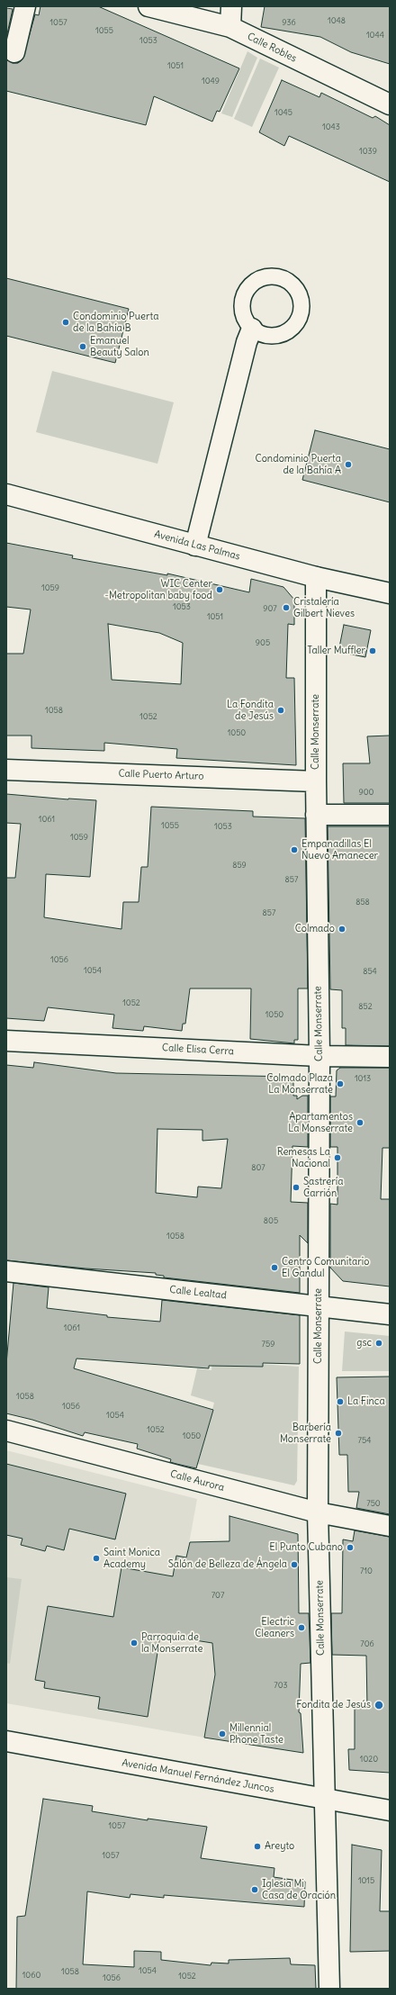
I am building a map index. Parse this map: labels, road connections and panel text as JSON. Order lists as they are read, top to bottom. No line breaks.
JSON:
{"streets":{"street":["Calle Robles","Avenida Las Palmas","Calle Monserrate","Calle Puerto Arturo","Calle Elisa Cerra","Calle Lealtad","Calle Aurora","Avenida Manuel Fernández Juncos"]},"crossings":[["Avenida Las Palmas","Calle Monserrate"],["Calle Monserrate","Calle Puerto Arturo"],["Calle Monserrate","Calle Elisa Cerra"],["Calle Monserrate","Calle Lealtad"],["Calle Monserrate","Calle Aurora"],["Calle Monserrate","Avenida Manuel Fernández Juncos"]],"places":["Condominio Puerta de la Bahía B","Emanuel Beauty Salon","Condominio Puerta de la Bahía A","WIC Center -Metropolitan baby food","Cristalería Gilbert Nieves","Taller Muffler","La Fondita de Jesús","Empanadillas El Nuevo Amanecer","Colmado","Colmado Plaza La Monserrate","Apartamentos La Monserrate","Remesas La Nacional","Sastrería Carrión","Centro Comunitario El Gandul","gsc","La Finca","Barbería Monserrate","El Punto Cubano","Saint Monica Academy","Salón de Belleza de Ángela","Electric Cleaners","Parroquia de la Monserrate","Fondita de Jesús","Millennial Phone Taste","Areyto","Iglesia Mi Casa de Oración"],"house_numbers":["1048","1057","936","1055","1044","1053","1051","1049","1045","1043","1039","1059","1053","907","1051","905","1058","1052","1050","900","1061","1055","1053","1059","859","857","858","857","1056","1054","854","1052","852","1050","1013","807","805","1058","1061","759","1058","1056","1054","1052","1050","754","750","710","707","706","703","1020","1057","1057","1015","1054","1058","1060","1052","1056"]}
